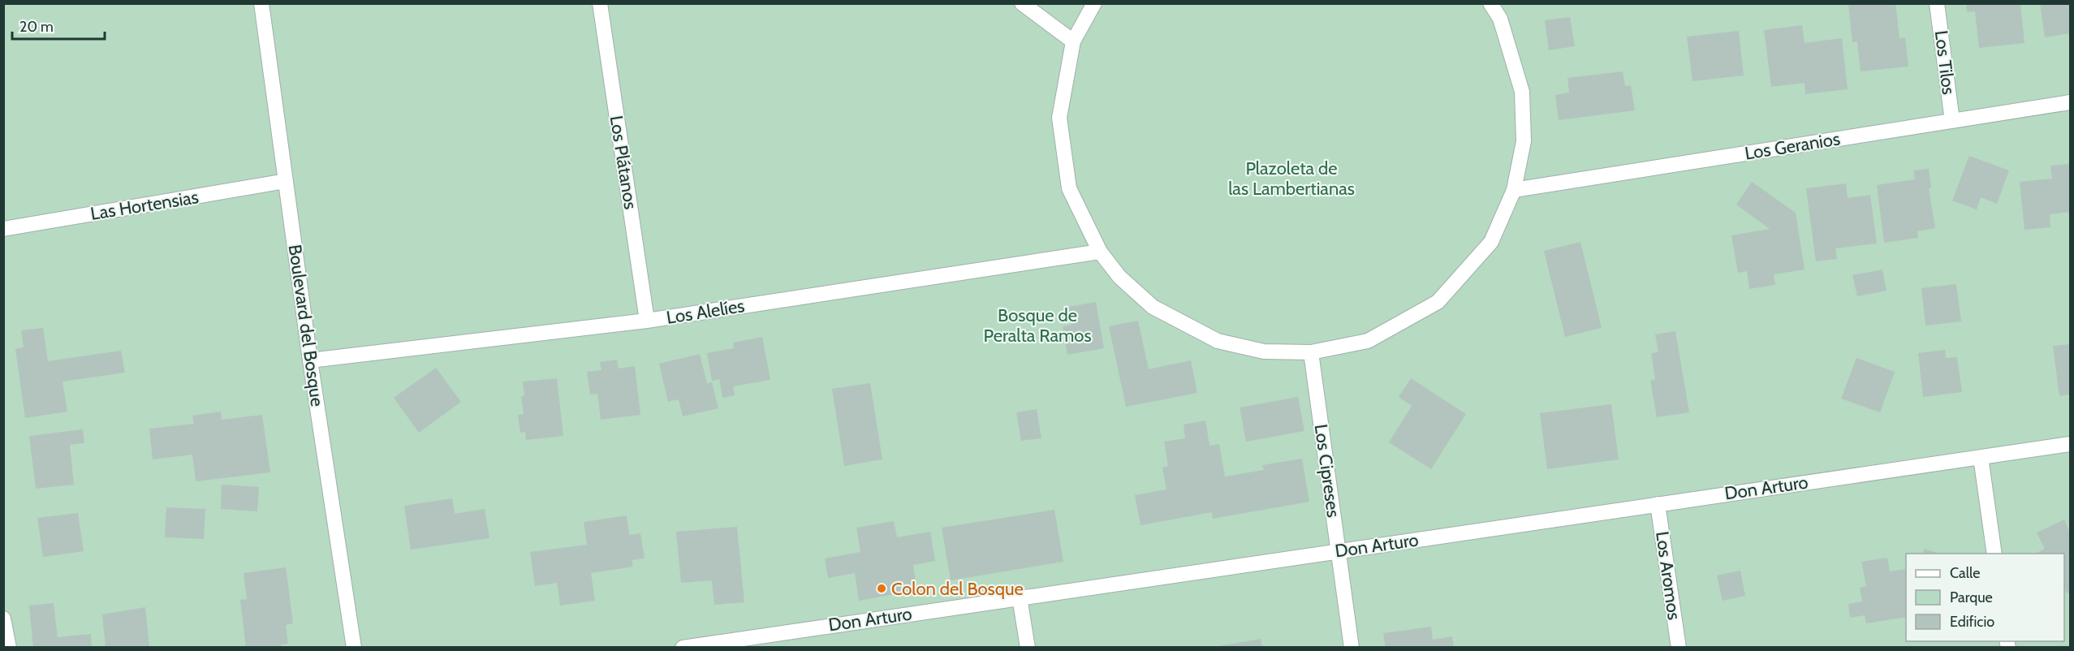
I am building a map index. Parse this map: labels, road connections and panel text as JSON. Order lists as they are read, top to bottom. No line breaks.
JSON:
{"streets":{"street":["Los Tilos","Los Geranios","Los Plátanos","Las Hortensias","Los Alelíes","Boulevard del Bosque","Los Cipreses","Don Arturo","Los Aromos"]},"crossings":[["Los Tilos","Los Geranios"],["Los Plátanos","Los Alelíes"],["Las Hortensias","Boulevard del Bosque"],["Los Alelíes","Boulevard del Bosque"],["Los Cipreses","Don Arturo"],["Don Arturo","Los Aromos"]],"parks":["Plazoleta de las Lambertianas","Bosque de Peralta Ramos"],"places":["Colon del Bosque"],"legend":["Calle","Parque","Edificio"],"scale_bar":"20 m"}
